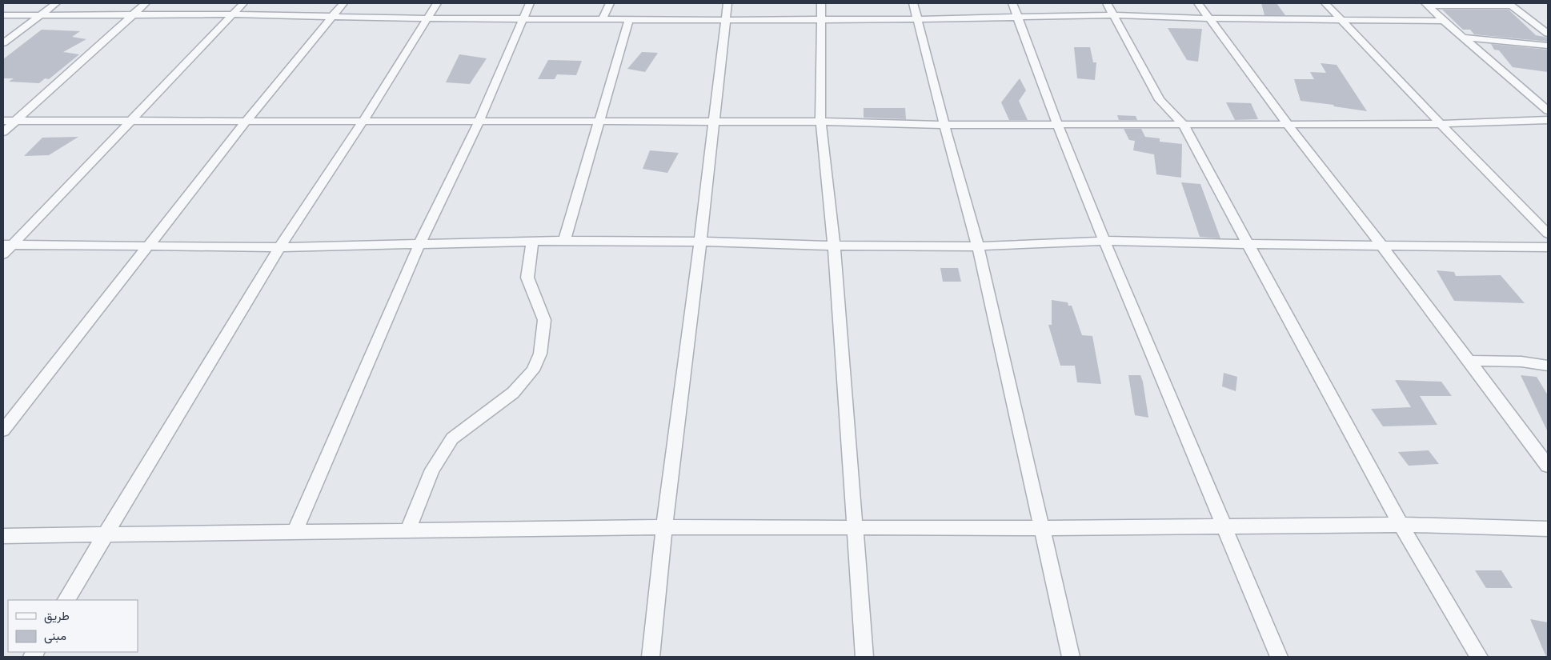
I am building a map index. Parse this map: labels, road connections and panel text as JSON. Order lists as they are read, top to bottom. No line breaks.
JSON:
{"legend":["طريق","مبنى"]}
